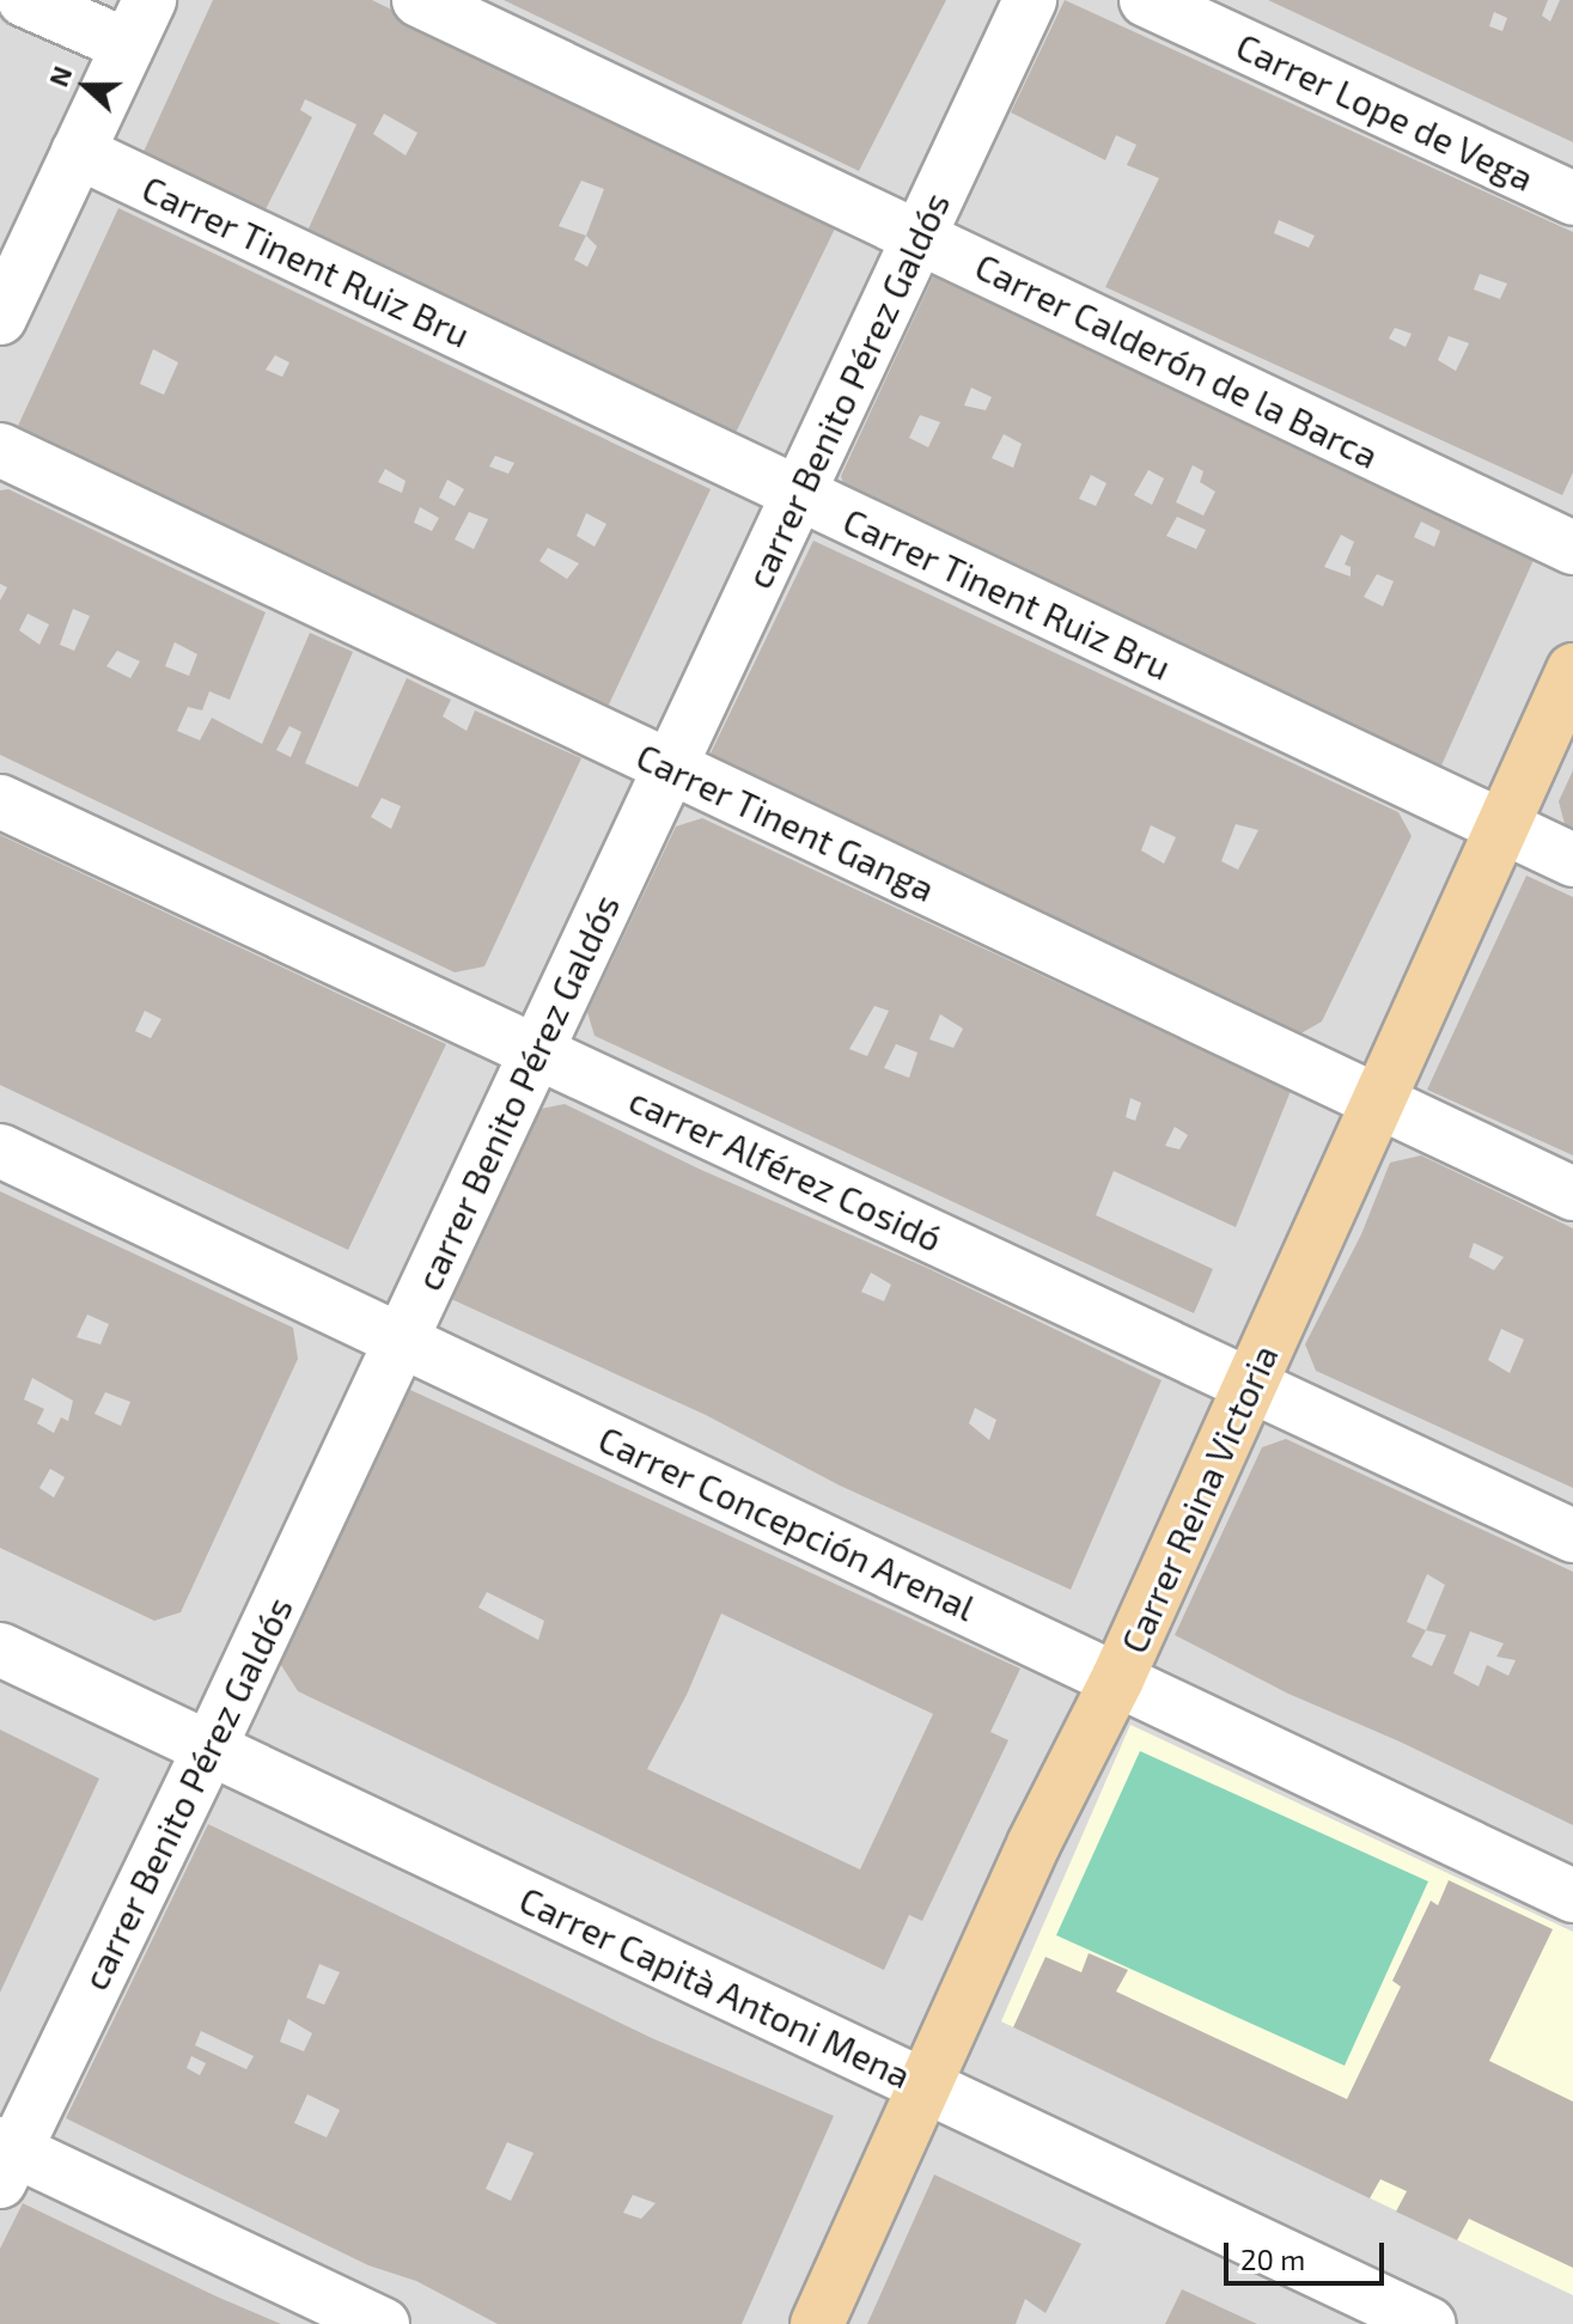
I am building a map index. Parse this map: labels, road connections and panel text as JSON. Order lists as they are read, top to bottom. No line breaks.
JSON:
{"streets":{"main road":["Carrer Reina Victoria"],"street":["Carrer Lope de Vega","Carrer Tinent Ruiz Bru","Carrer Calderón de la Barca","carrer Benito Pérez Galdós","Carrer Tinent Ganga","carrer Alférez Cosidó","Carrer Concepción Arenal","Carrer Capità Antoni Mena"]},"crossings":[["Carrer Tinent Ruiz Bru","carrer Benito Pérez Galdós"],["Carrer Tinent Ruiz Bru","Carrer Reina Victoria"],["Carrer Calderón de la Barca","carrer Benito Pérez Galdós"],["carrer Benito Pérez Galdós","Carrer Tinent Ganga"],["carrer Benito Pérez Galdós","carrer Alférez Cosidó"],["carrer Benito Pérez Galdós","Carrer Concepción Arenal"],["carrer Benito Pérez Galdós","Carrer Capità Antoni Mena"],["Carrer Tinent Ganga","Carrer Reina Victoria"],["carrer Alférez Cosidó","Carrer Reina Victoria"],["Carrer Reina Victoria","Carrer Concepción Arenal"],["Carrer Reina Victoria","Carrer Capità Antoni Mena"]],"scale_bar":"20 m","north":"left"}
